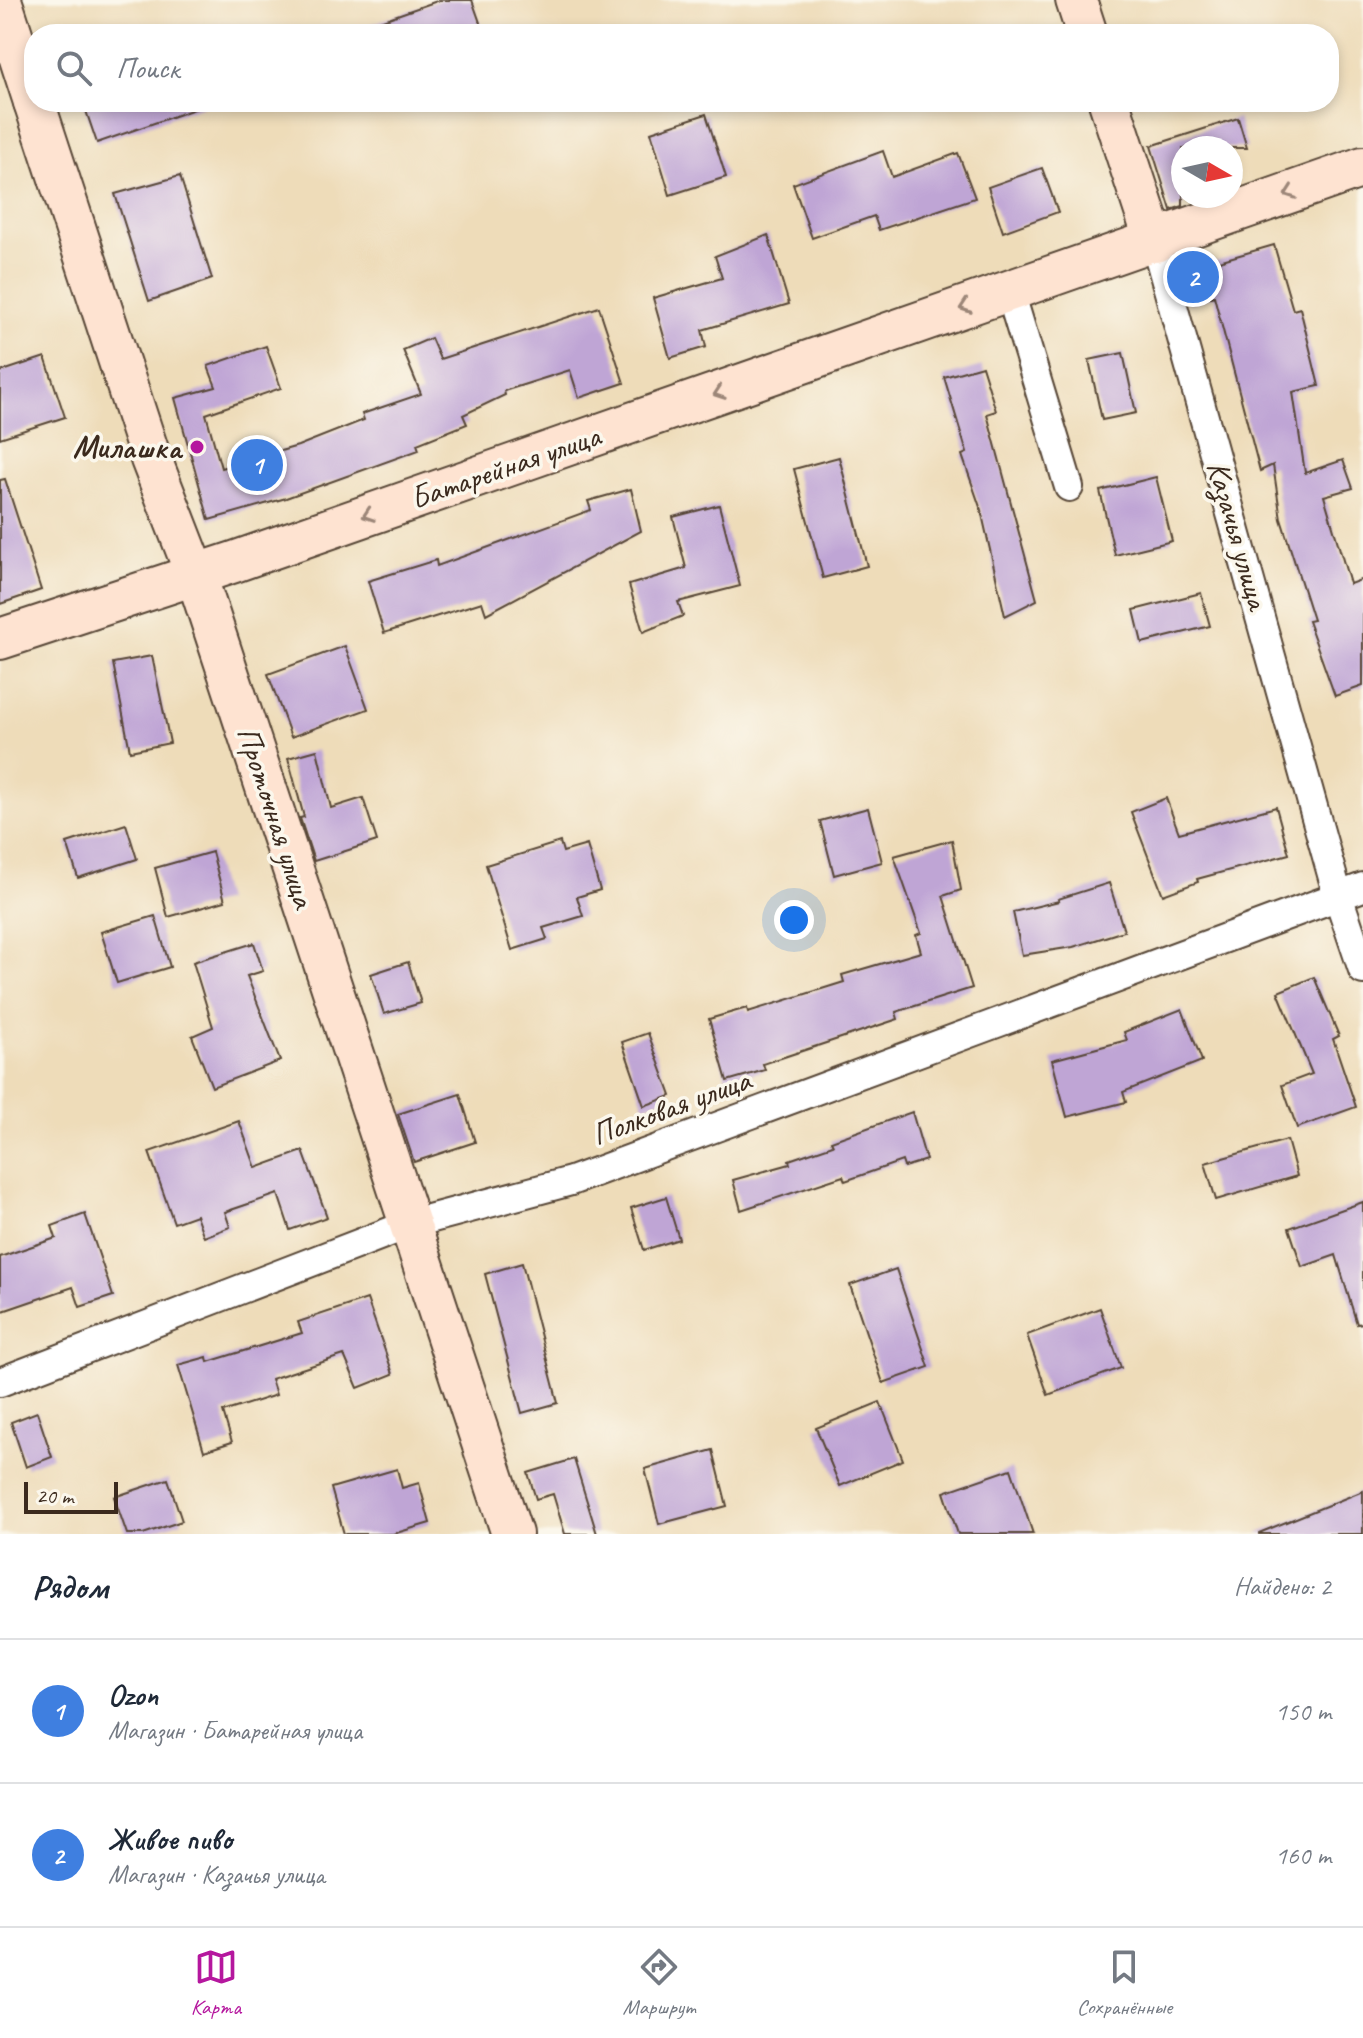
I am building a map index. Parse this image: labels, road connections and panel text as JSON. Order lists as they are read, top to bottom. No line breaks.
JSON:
{"streets":{"street":["Батарейная улица","Казачья улица","Проточная улица","Полковая улица"]},"crossings":[["Батарейная улица","Казачья улица"],["Батарейная улица","Проточная улица"],["Казачья улица","Полковая улица"],["Проточная улица","Полковая улица"]],"one_way":["Батарейная улица"],"places":["Милашка"],"scale_bar":"20 m","north":"right","page":{"search":"Поиск","pins":["2","1"],"scale":"20 m","heading":["Рядом","Найдено: 2"],"list":[{"mark":"1","name":"Ozon","note":"Магазин · Батарейная улица","value":"150 m"},{"mark":"2","name":"Живое пиво","note":"Магазин · Казачья улица","value":"160 m"}],"nav":["Карта","Маршрут","Сохранённые"]}}
